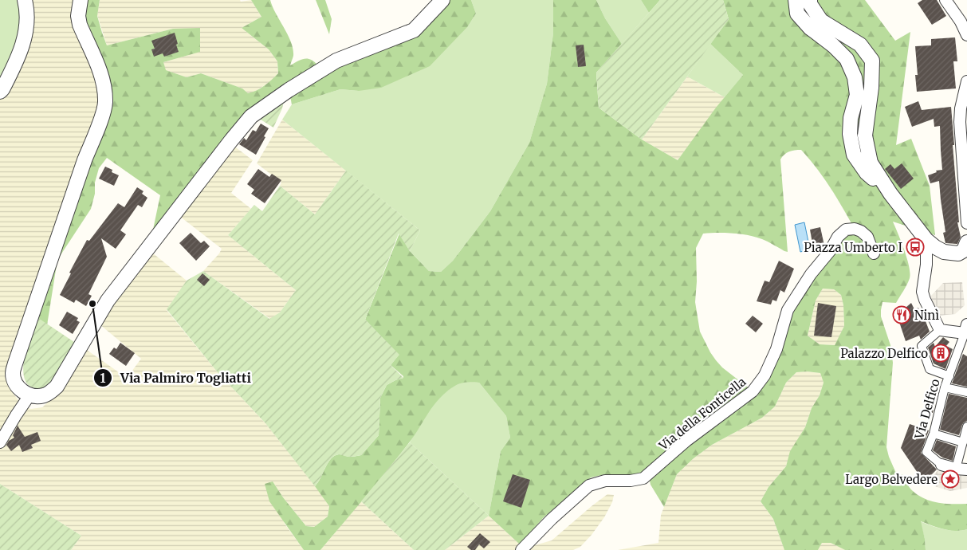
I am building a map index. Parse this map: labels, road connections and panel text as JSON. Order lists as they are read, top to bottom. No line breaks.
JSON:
{"streets":{"street":["Via Delfico","Via della Fonticella"]},"places":{"bus stop":["Piazza Umberto I"],"other":["Via Palmiro Togliatti"],"restaurant":["Ninì"],"building":["Palazzo Delfico"],"place":["Largo Belvedere"]}}
